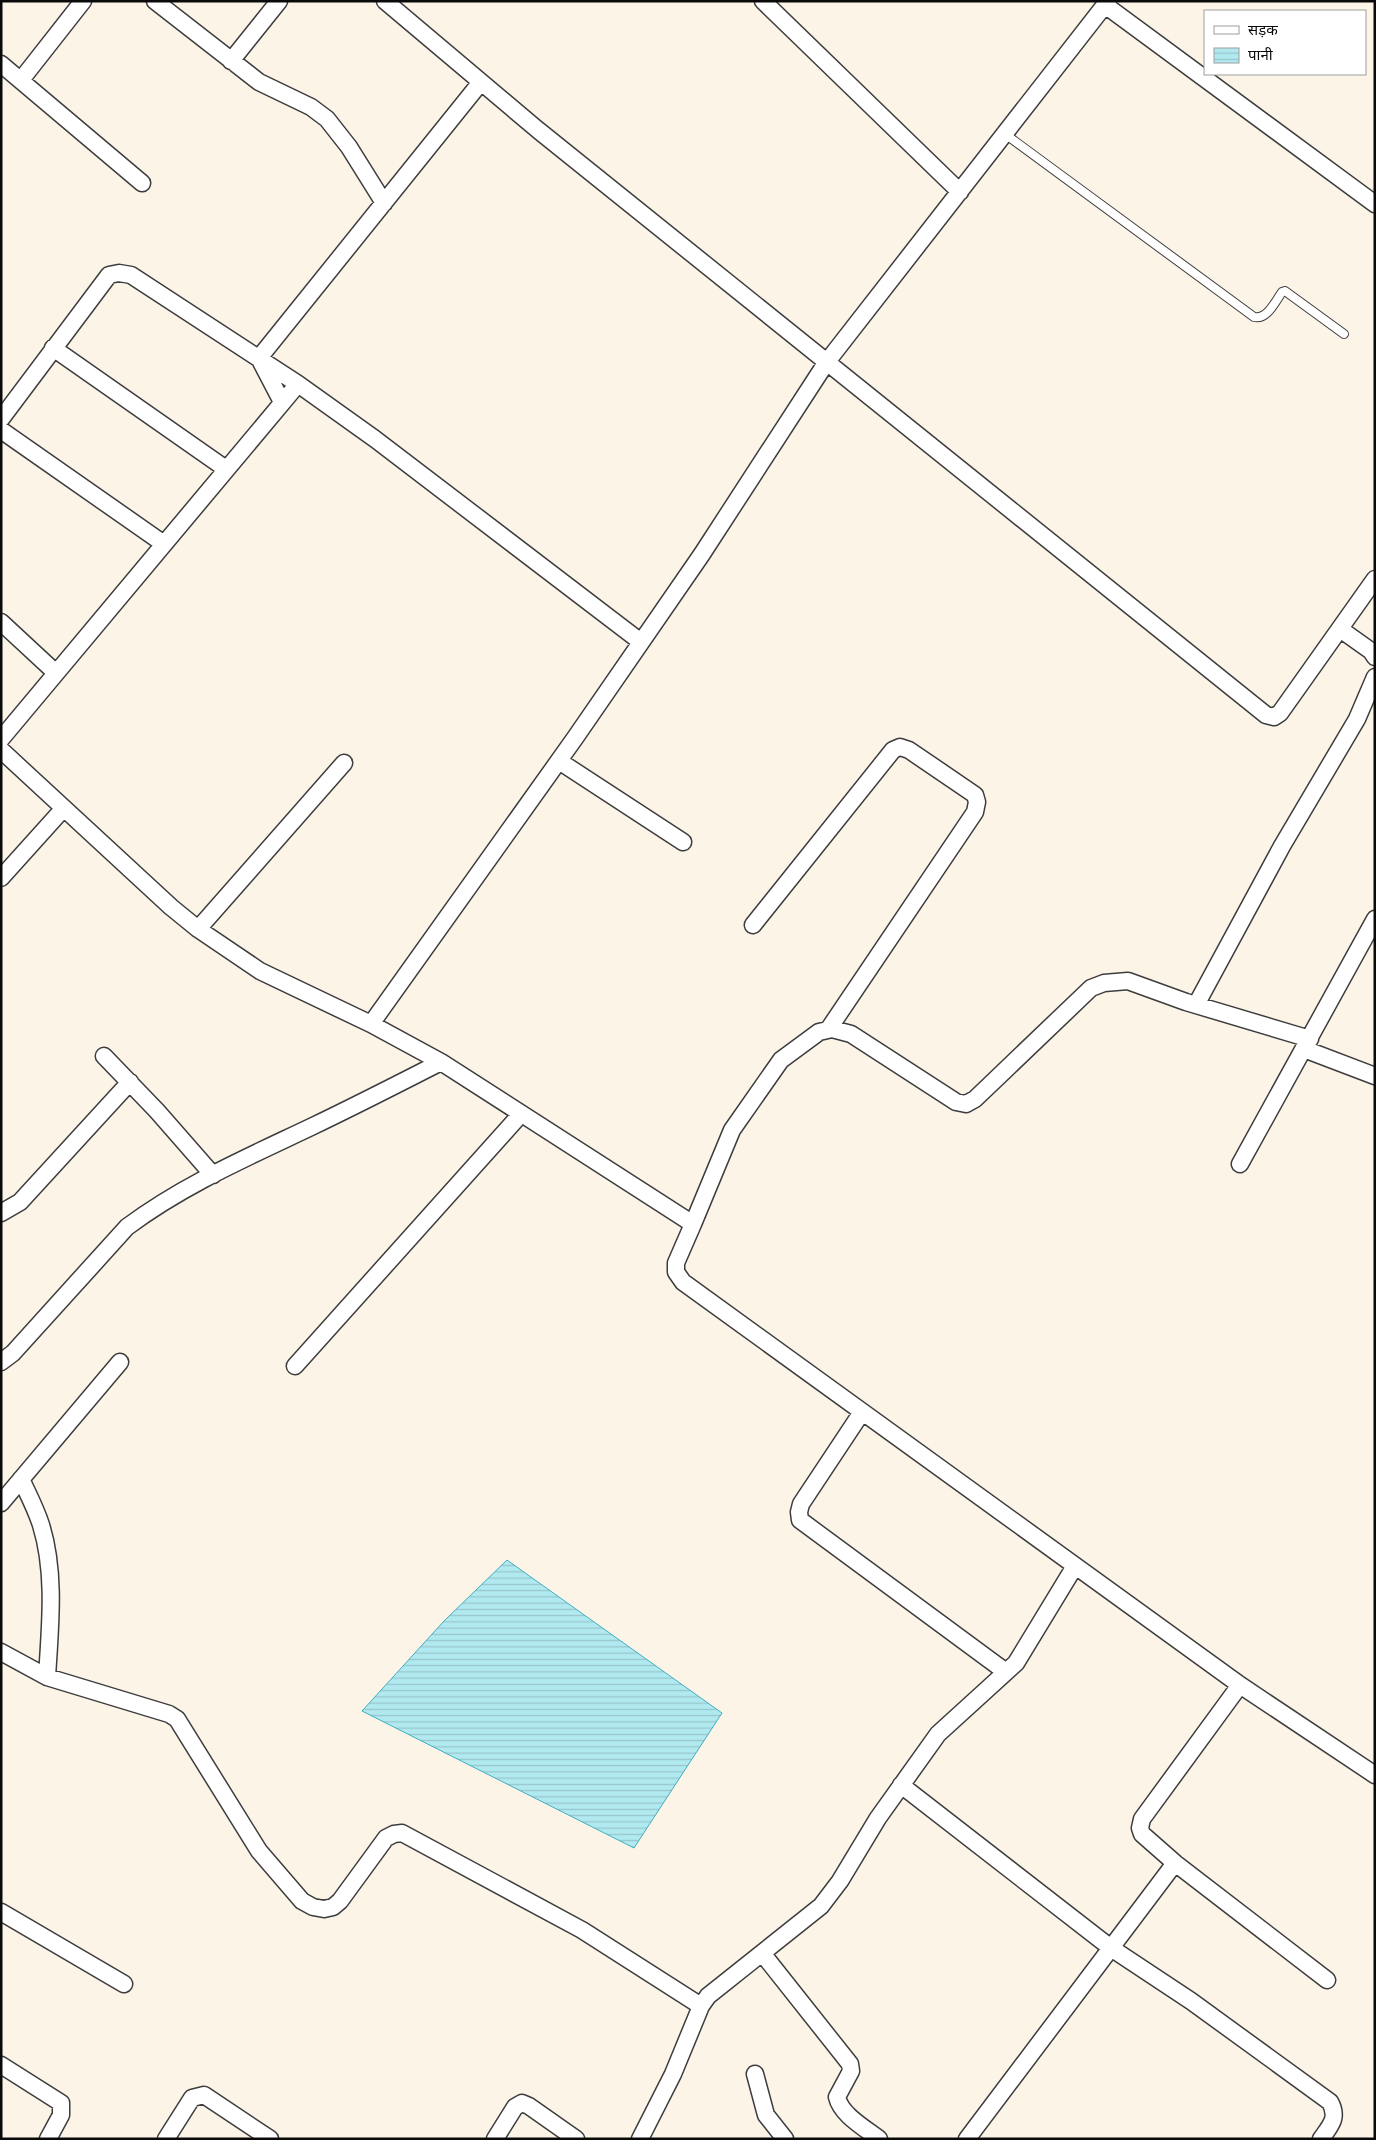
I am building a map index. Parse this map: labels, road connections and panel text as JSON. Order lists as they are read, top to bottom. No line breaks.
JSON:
{"legend":["सड़क","पानी"]}
